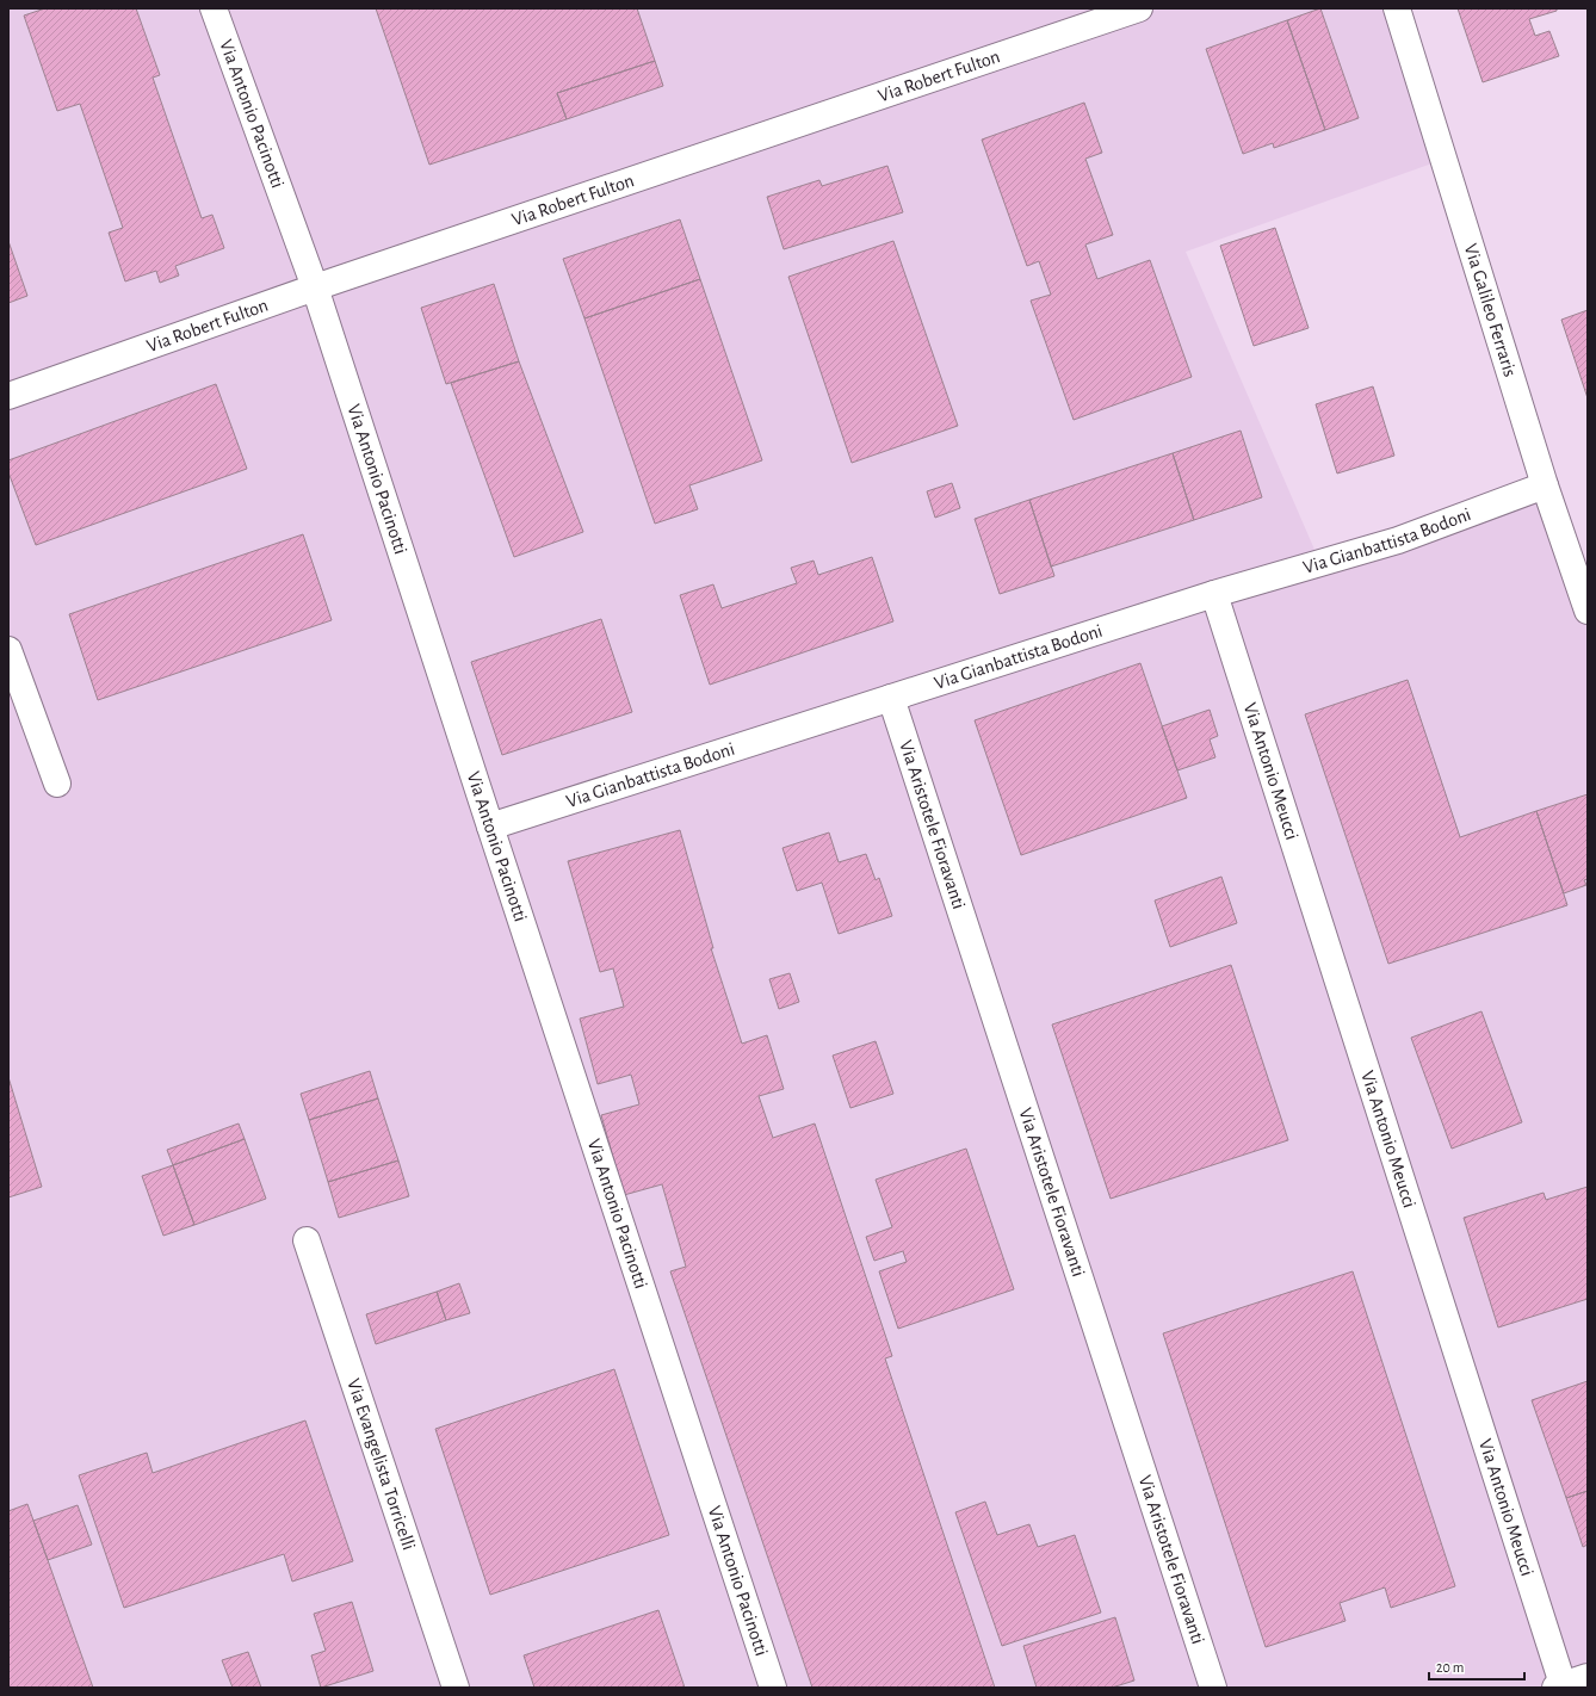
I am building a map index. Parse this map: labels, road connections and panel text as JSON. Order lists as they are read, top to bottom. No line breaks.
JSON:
{"streets":{"street":["Via Robert Fulton","Via Antonio Pacinotti","Via Galileo Ferraris","Via Gianbattista Bodoni","Via Antonio Meucci","Via Aristotele Fioravanti","Via Evangelista Torricelli"]},"crossings":[["Via Robert Fulton","Via Antonio Pacinotti"],["Via Antonio Pacinotti","Via Gianbattista Bodoni"],["Via Galileo Ferraris","Via Gianbattista Bodoni"],["Via Gianbattista Bodoni","Via Antonio Meucci"],["Via Gianbattista Bodoni","Via Aristotele Fioravanti"]],"scale_bar":"20 m"}
